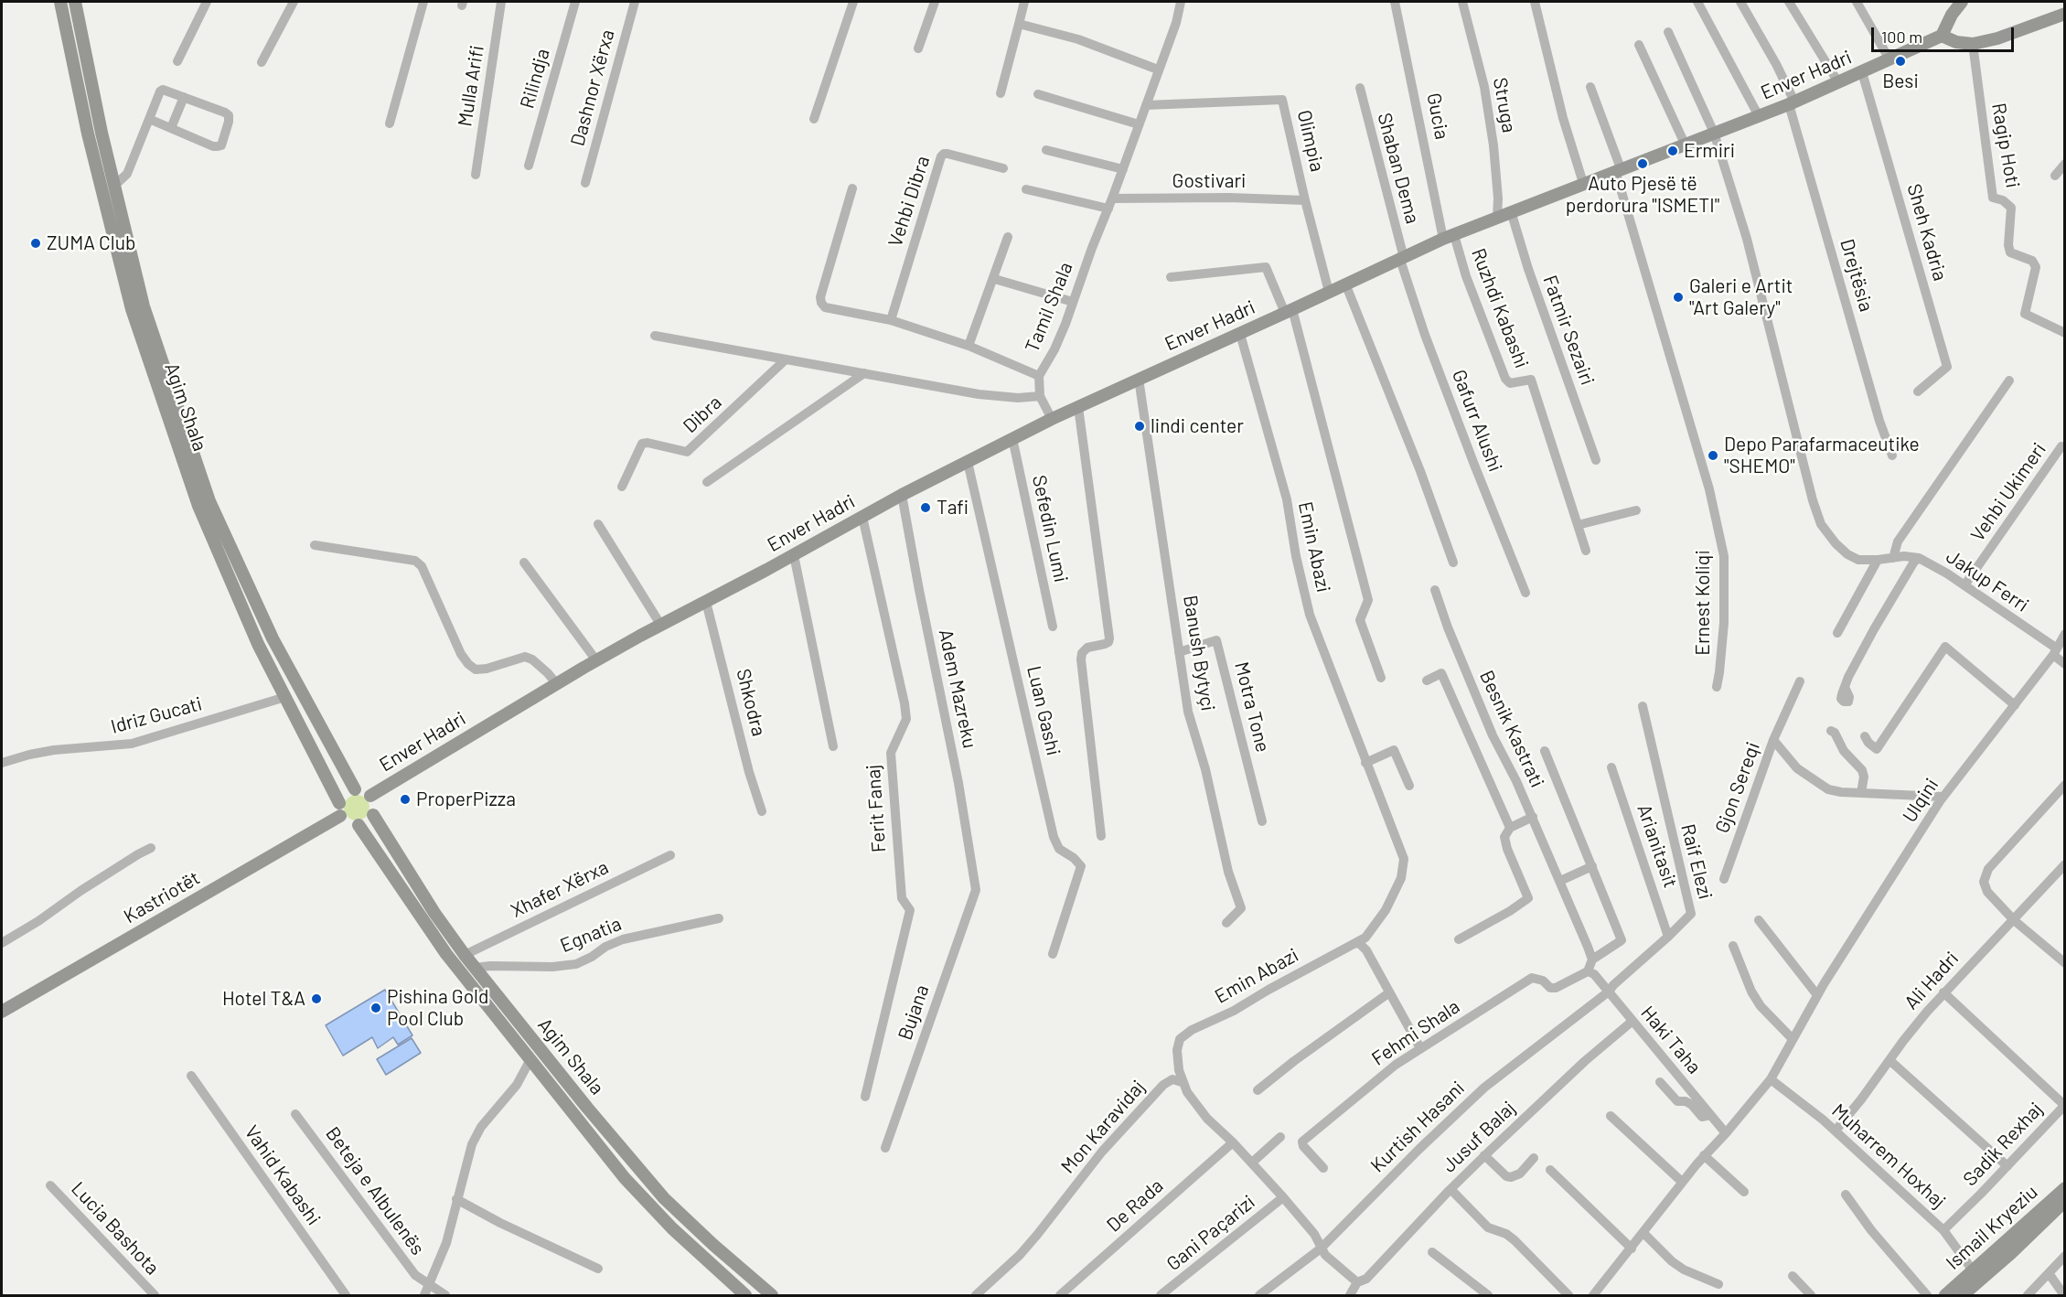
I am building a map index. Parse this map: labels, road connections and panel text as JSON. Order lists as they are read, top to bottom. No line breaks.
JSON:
{"streets":{"main road":["Enver Hadri","Agim Shala","Kastriotët","Ismail Kryeziu"],"street":["Rilindja","Mulla Arifi","Dashnor Xërxa","Struga","Gucia","Olimpia","Ragip Hoti","Shaban Dema","Gostivari","Vehbi Dibra","Sheh Kadria","Drejtësia","Tamil Shala","Ruzhdi Kabashi","Fatmir Sezairi","Dibra","Gafurr Alushi","Vehbi Ukimeri","Sefedin Lumi","Emin Abazi","Jakup Ferri","Ernest Koliqi","Banush Bytyçi","Adem Mazreku","Shkodra","Motra Tone","Luan Gashi","Idriz Gucati","Besnik Kastrati","Gjon Sereqi","Ulqini","Ferit Fanaj","Arianitasit","Raif Elezi","Xhafer Xërxa","Egnatia","Ali Hadri","Bujana","Fehmi Shala","Haki Taha","Mon Karavidaj","Kurtish Hasani","Jusuf Balaj","Sadik Rexhaj","Muharrem Hoxhaj","Vahid Kabashi","Beteja e Albulenës","De Rada","Lucia Bashota","Gani Paçarizi"]},"crossings":[["Enver Hadri","Struga"],["Enver Hadri","Gucia"],["Enver Hadri","Olimpia"],["Enver Hadri","Shaban Dema"],["Enver Hadri","Sheh Kadria"],["Enver Hadri","Drejtësia"],["Enver Hadri","Tamil Shala"],["Enver Hadri","Ruzhdi Kabashi"],["Enver Hadri","Fatmir Sezairi"],["Enver Hadri","Agim Shala"],["Enver Hadri","Gafurr Alushi"],["Enver Hadri","Sefedin Lumi"],["Enver Hadri","Emin Abazi"],["Enver Hadri","Jakup Ferri"],["Enver Hadri","Ernest Koliqi"],["Enver Hadri","Banush Bytyçi"],["Enver Hadri","Adem Mazreku"],["Enver Hadri","Shkodra"],["Enver Hadri","Luan Gashi"],["Enver Hadri","Ferit Fanaj"],["Enver Hadri","Kastriotët"],["Gucia","Ruzhdi Kabashi"],["Olimpia","Gostivari"],["Olimpia","Tamil Shala"],["Shaban Dema","Gafurr Alushi"],["Gostivari","Tamil Shala"],["Agim Shala","Idriz Gucati"],["Agim Shala","Xhafer Xërxa"],["Agim Shala","Kastriotët"],["Agim Shala","Egnatia"],["Vehbi Ukimeri","Jakup Ferri"],["Emin Abazi","Mon Karavidaj"],["Jakup Ferri","Ulqini"],["Banush Bytyçi","Motra Tone"],["Adem Mazreku","Bujana"],["Gjon Sereqi","Ulqini"],["Ulqini","Haki Taha"],["Ulqini","Muharrem Hoxhaj"],["Arianitasit","Raif Elezi"],["Raif Elezi","Haki Taha"],["Raif Elezi","Kurtish Hasani"],["Ali Hadri","Muharrem Hoxhaj"],["Fehmi Shala","Haki Taha"],["Haki Taha","Kurtish Hasani"],["Haki Taha","Jusuf Balaj"],["Sadik Rexhaj","Muharrem Hoxhaj"],["Muharrem Hoxhaj","Ismail Kryeziu"]],"places":["Besi","Ermiri","Auto Pjesë të perdorura \"ISMETI\"","ZUMA Club","Galeri e Artit \"Art Galery\"","lindi center","Depo Parafarmaceutike \"SHEMO\"","Tafi","ProperPizza","Hotel T&A","Pishina Gold Pool Club"],"scale_bar":"100 m"}
